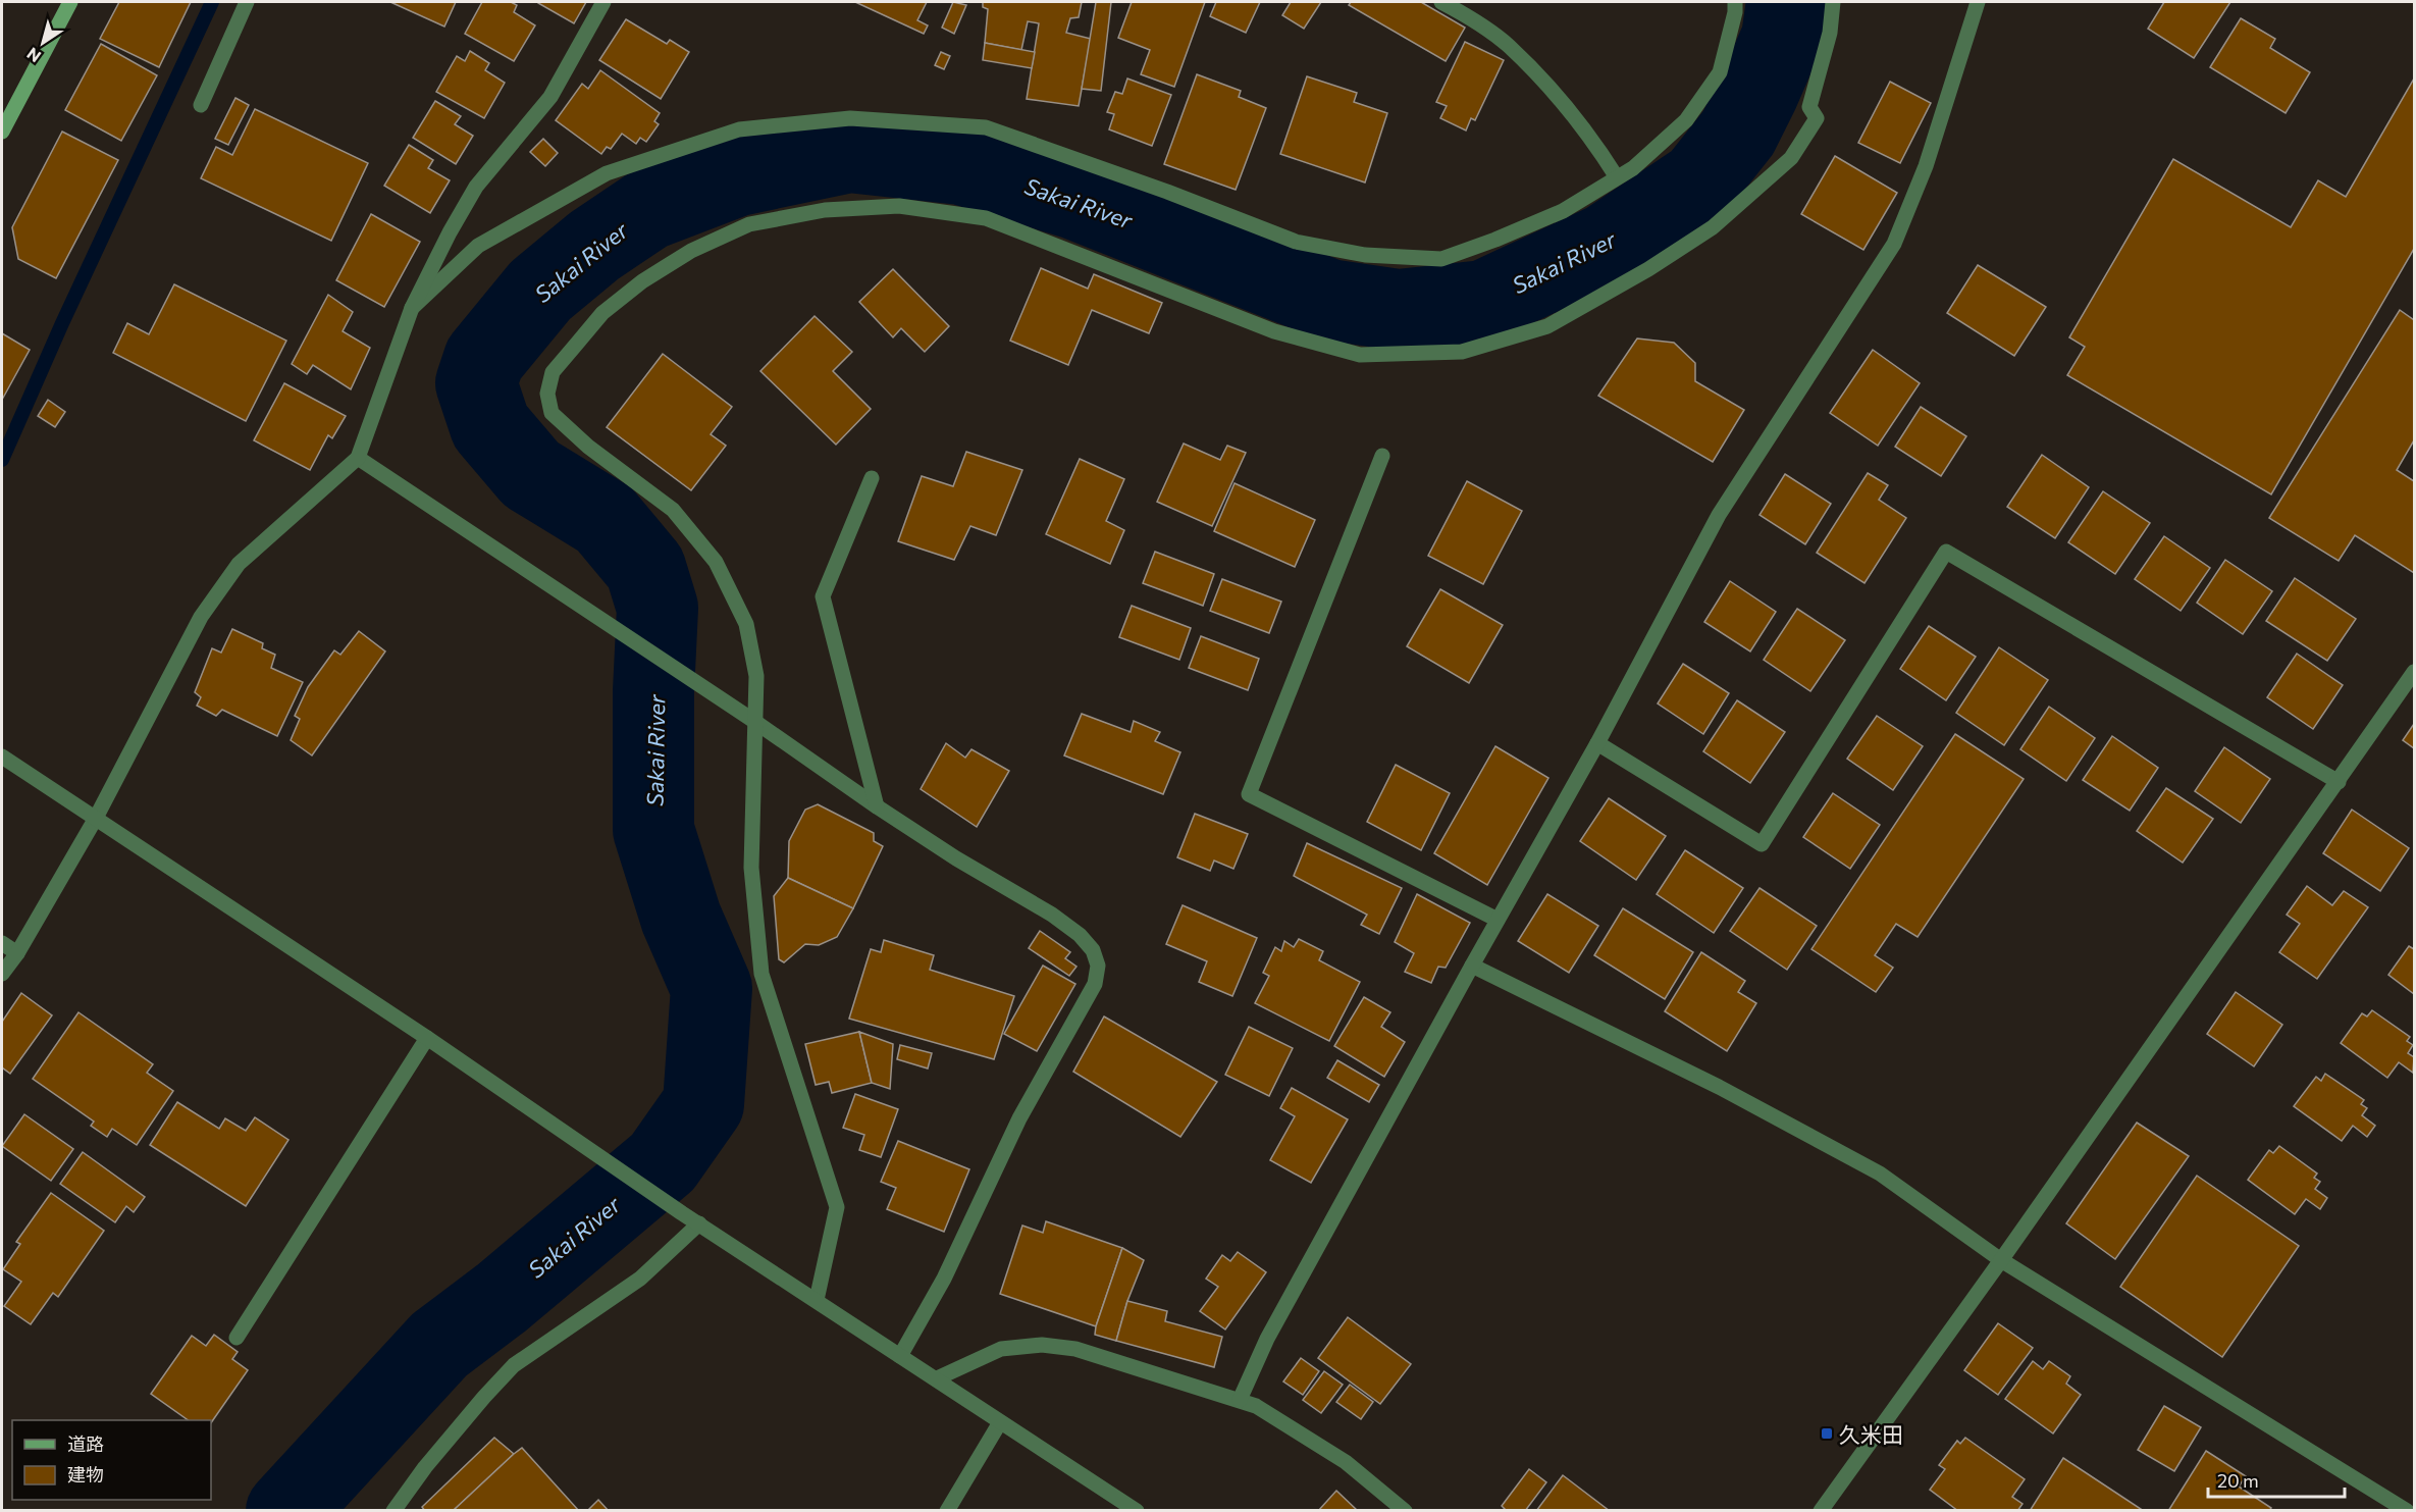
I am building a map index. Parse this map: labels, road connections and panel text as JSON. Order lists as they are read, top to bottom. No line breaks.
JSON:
{"water":["Sakai River"],"places":{"transit":["久米田"]},"legend":["道路","建物"],"scale_bar":"20 m","north":"bottom left"}
